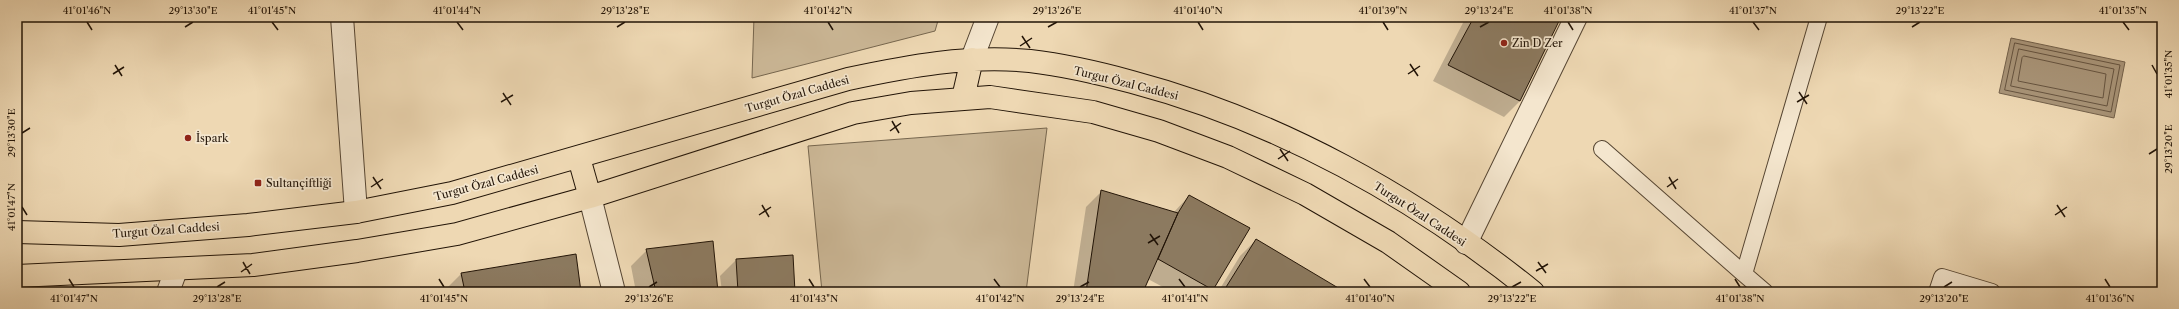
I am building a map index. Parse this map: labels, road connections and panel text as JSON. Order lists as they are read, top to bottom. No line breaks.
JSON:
{"streets":{"main road":["Turgut Özal Caddesi"]},"places":{"other":["Zin D Zer","İspark"],"transit":["Sultançiftliği"]},"coordinates":["41°01'46\"N","29°13'30\"E","41°01'45\"N","41°01'44\"N","29°13'28\"E","41°01'42\"N","29°13'26\"E","41°01'40\"N","41°01'39\"N","29°13'24\"E","41°01'38\"N","41°01'37\"N","29°13'22\"E","41°01'35\"N","29°13'20\"E","41°01'47\"N","41°01'43\"N","41°01'41\"N","41°01'36\"N"]}
